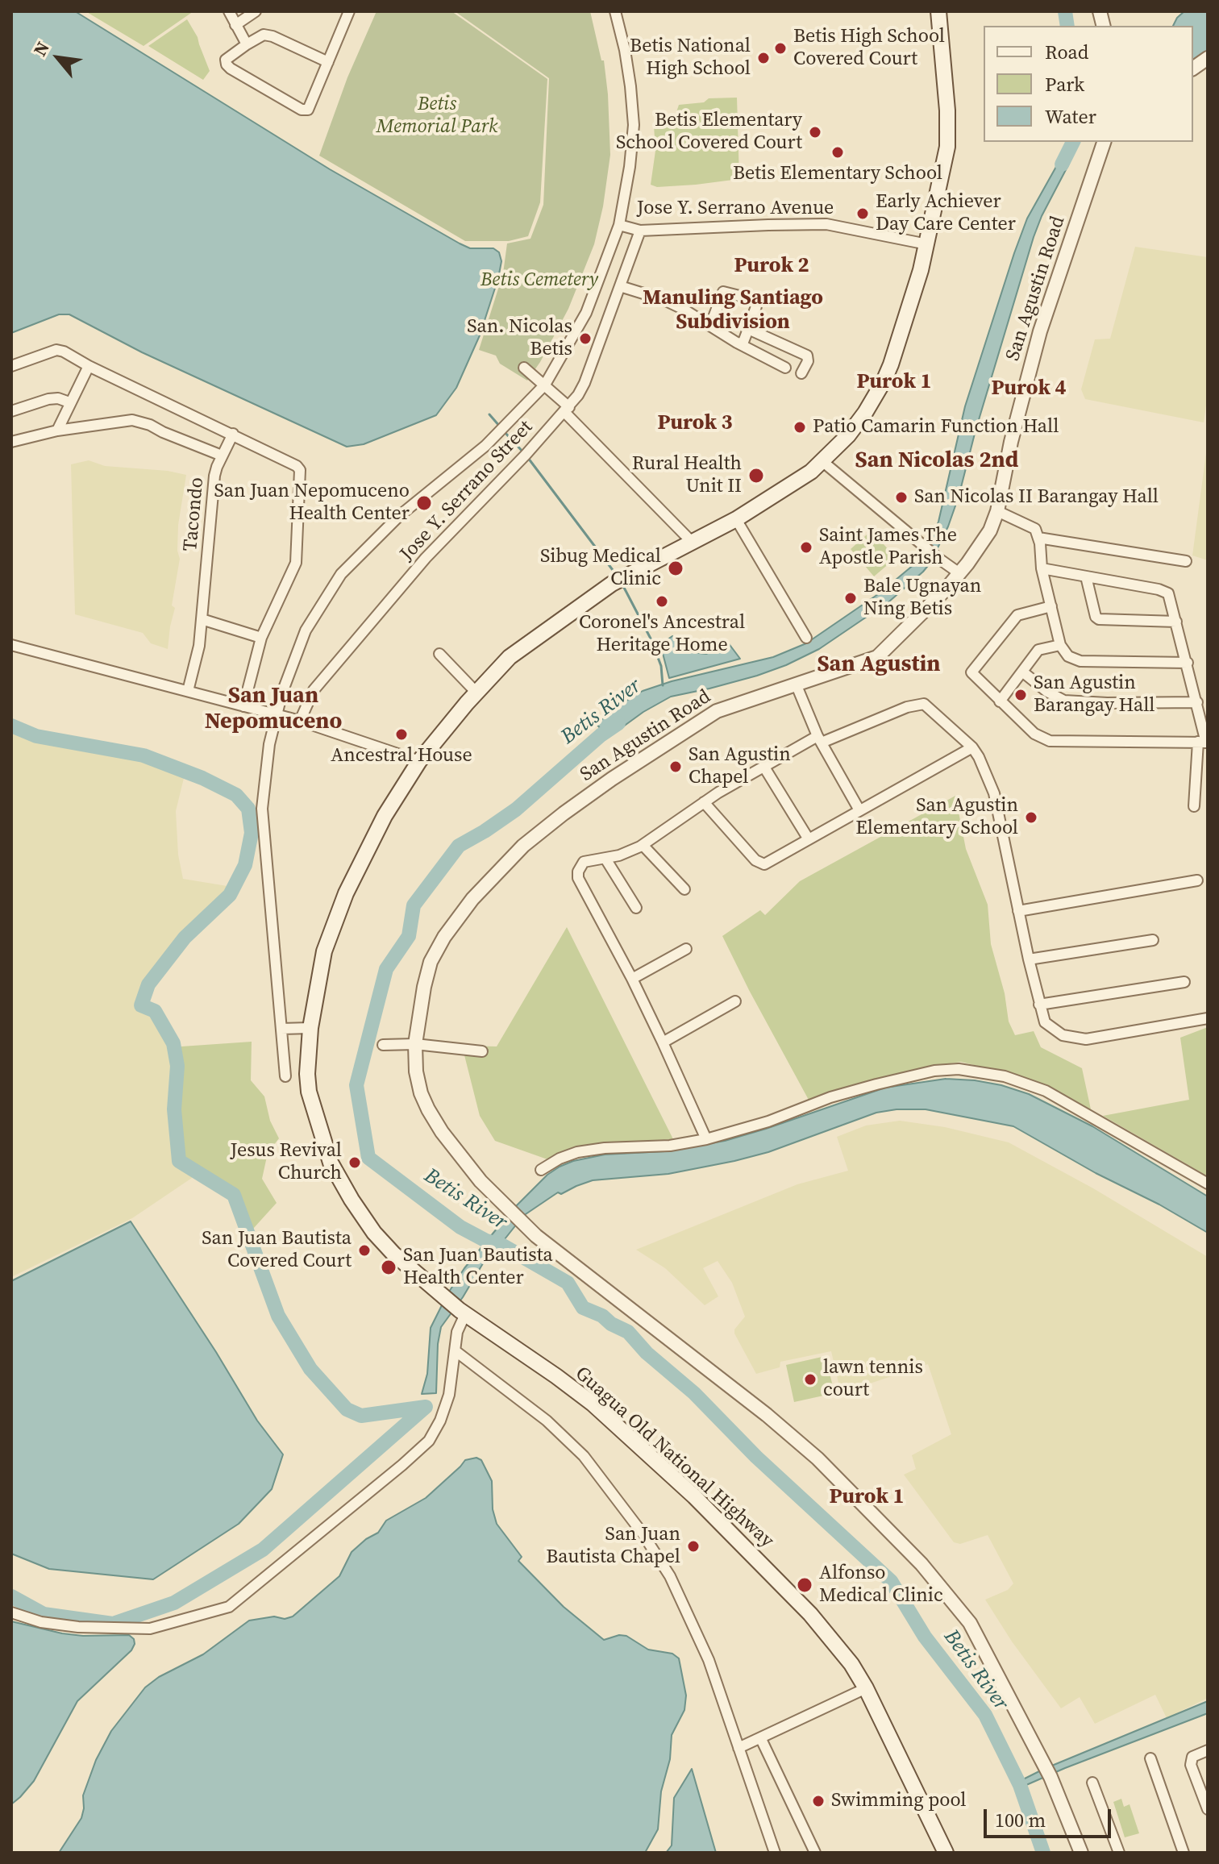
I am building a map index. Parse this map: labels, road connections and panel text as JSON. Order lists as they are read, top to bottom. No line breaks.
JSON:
{"streets":{"main road":["Guagua Old National Highway"],"street":["Jose Y. Serrano Avenue","San Agustin Road","Jose Y. Serrano Street","Tacondo"]},"crossings":[["Jose Y. Serrano Avenue","Jose Y. Serrano Street"],["Jose Y. Serrano Avenue","Guagua Old National Highway"]],"districts":["Purok 2","Manuling Santiago Subdivision","Purok 1","Purok 4","Purok 3","San Nicolas 2nd","San Agustin","San Juan Nepomuceno","Purok 1"],"water":["Betis River"],"parks":["Betis Memorial Park","Betis Cemetery"],"places":["Betis High School Covered Court","Betis National High School","Betis Elementary School Covered Court","Betis Elementary School","Early Achiever Day Care Center","San. Nicolas Betis","Patio Camarin Function Hall","Rural Health Unit II","San Nicolas II Barangay Hall","San Juan Nepomuceno Health Center","Saint James The Apostle Parish","Sibug Medical Clinic","Bale Ugnayan Ning Betis","Coronel's Ancestral Heritage Home","San Agustin Barangay Hall","Ancestral House","San Agustin Chapel","San Agustin Elementary School","Jesus Revival Church","San Juan Bautista Covered Court","San Juan Bautista Health Center","lawn tennis court","San Juan Bautista Chapel","Alfonso Medical Clinic","Swimming pool"],"legend":["Road","Park","Water"],"scale_bar":"100 m","north":"top left"}
